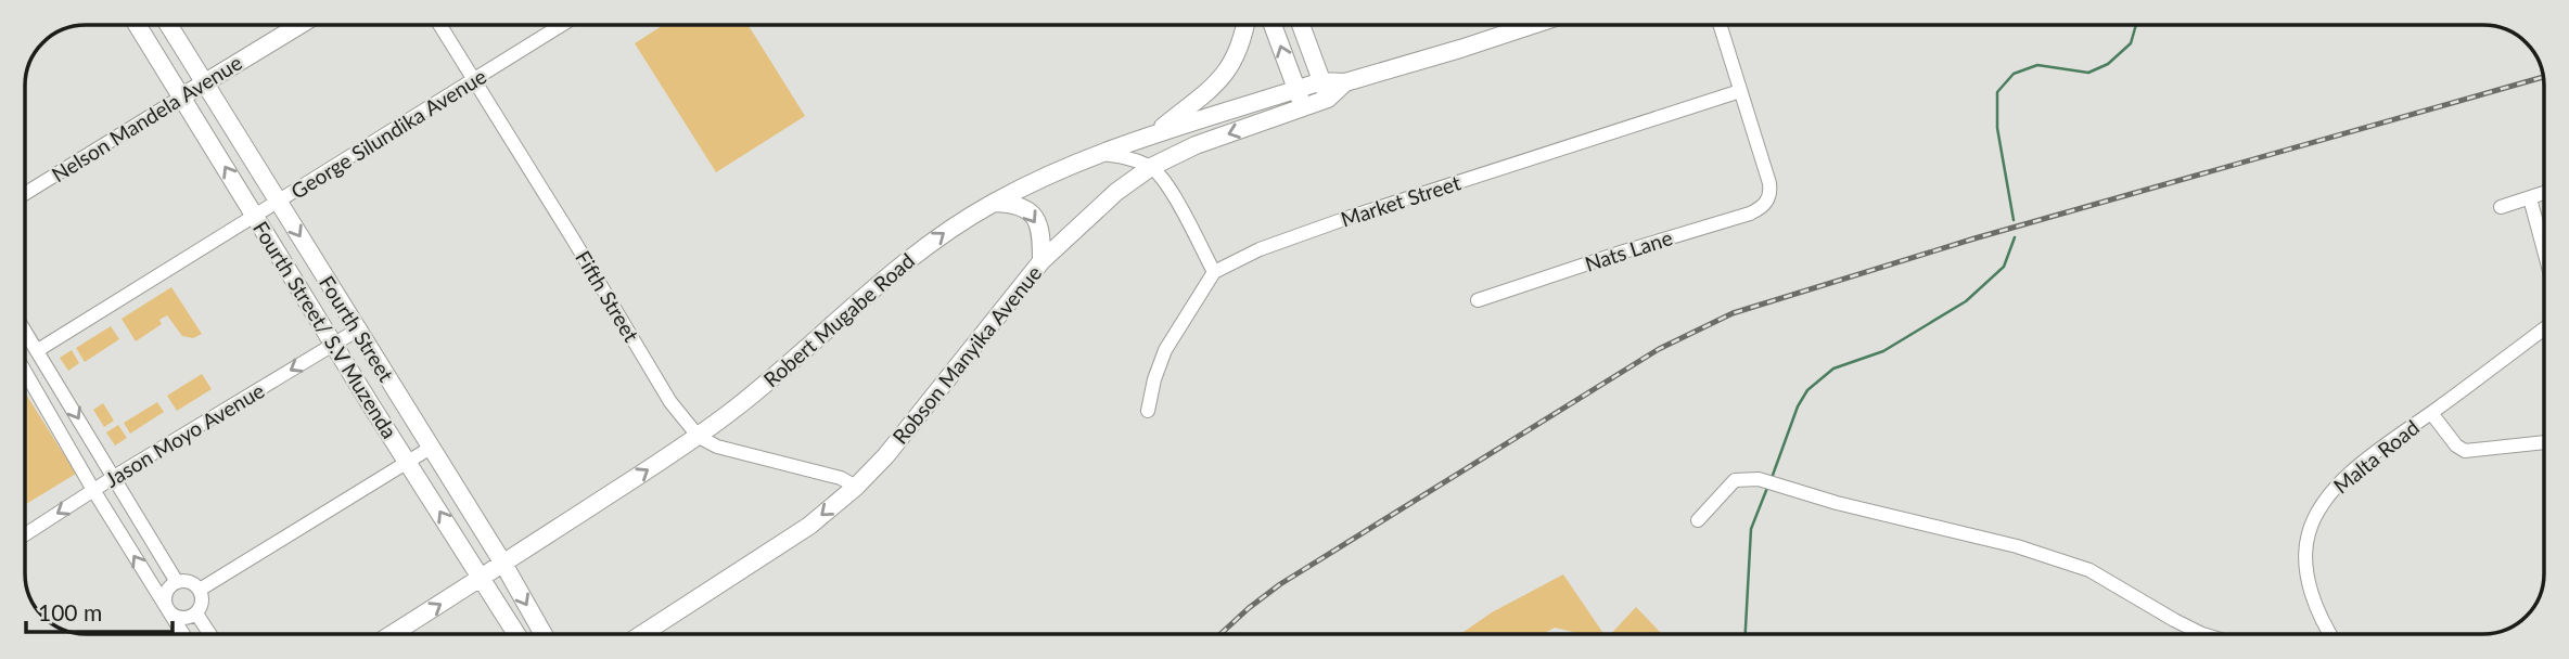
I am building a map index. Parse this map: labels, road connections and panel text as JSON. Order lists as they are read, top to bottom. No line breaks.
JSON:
{"streets":{"main road":["Nelson Mandela Avenue","Robert Mugabe Road","Fourth Street","Fourth Street/ S.V Muzenda","Robson Manyika Avenue"],"street":["George Silundika Avenue","Market Street","Nats Lane","Fifth Street","Jason Moyo Avenue","Malta Road"]},"crossings":[["Nelson Mandela Avenue","Fourth Street"],["Nelson Mandela Avenue","Fourth Street/ S.V Muzenda"],["George Silundika Avenue","Fifth Street"],["George Silundika Avenue","Fourth Street"],["George Silundika Avenue","Fourth Street/ S.V Muzenda"],["Market Street","Nats Lane"],["Fifth Street","Robert Mugabe Road"],["Fifth Street","Robson Manyika Avenue"],["Robert Mugabe Road","Fourth Street"],["Robert Mugabe Road","Fourth Street/ S.V Muzenda"],["Robert Mugabe Road","Robson Manyika Avenue"],["Fourth Street","Jason Moyo Avenue"],["Fourth Street/ S.V Muzenda","Jason Moyo Avenue"]],"one_way":["Robert Mugabe Road","Fourth Street/ S.V Muzenda","Robson Manyika Avenue","Jason Moyo Avenue"],"scale_bar":"100 m"}
